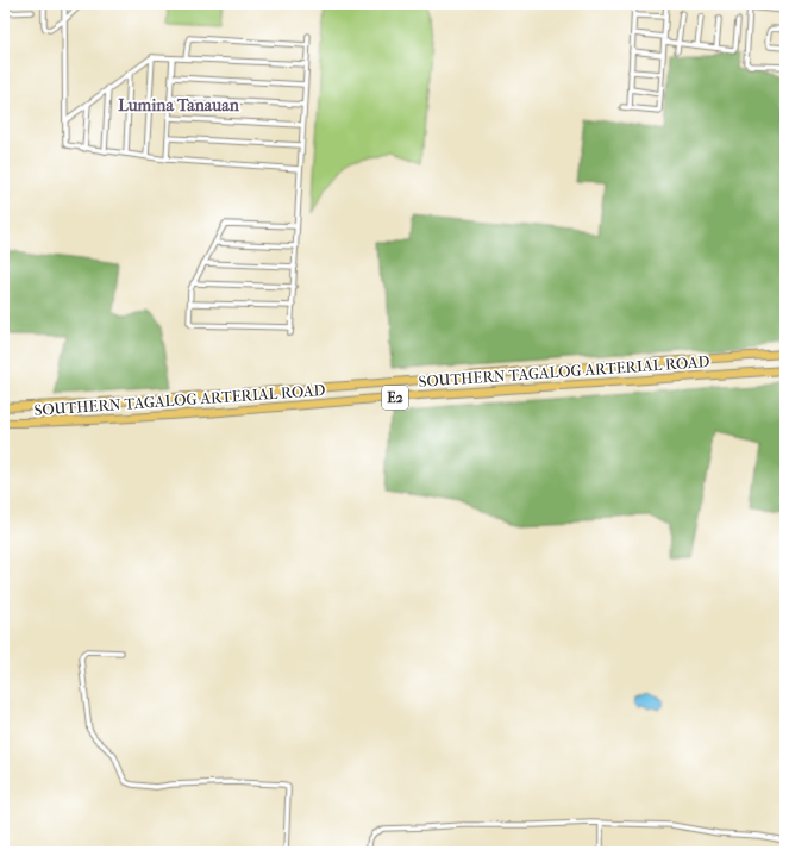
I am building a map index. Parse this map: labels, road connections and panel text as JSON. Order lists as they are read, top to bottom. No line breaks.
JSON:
{"streets":{"highway":["SOUTHERN TAGALOG ARTERIAL ROAD","E2"]},"districts":["Lumina Tanauan"]}
